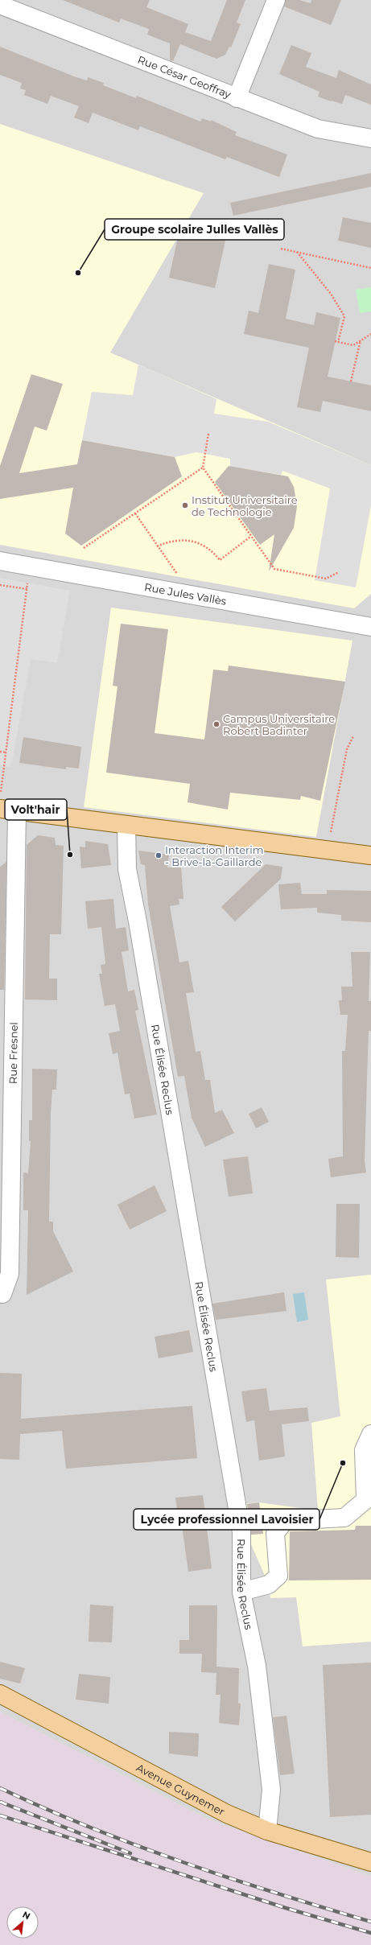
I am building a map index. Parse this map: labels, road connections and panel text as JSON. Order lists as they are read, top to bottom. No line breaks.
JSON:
{"streets":{"main road":["Avenue Guynemer"],"street":["Rue César Geoffray","Rue Jules Vallès","Rue Fresnel","Rue Élisée Reclus"]},"crossings":[["Rue Élisée Reclus","Avenue Guynemer"]],"places":["Groupe scolaire Julles Vallès","Institut Universitaire de Technologie","Campus Universitaire Robert Badinter","Volt'hair","Interaction Interim - Brive-la-Gaillarde","Lycée professionnel Lavoisier"],"north":"top right"}
